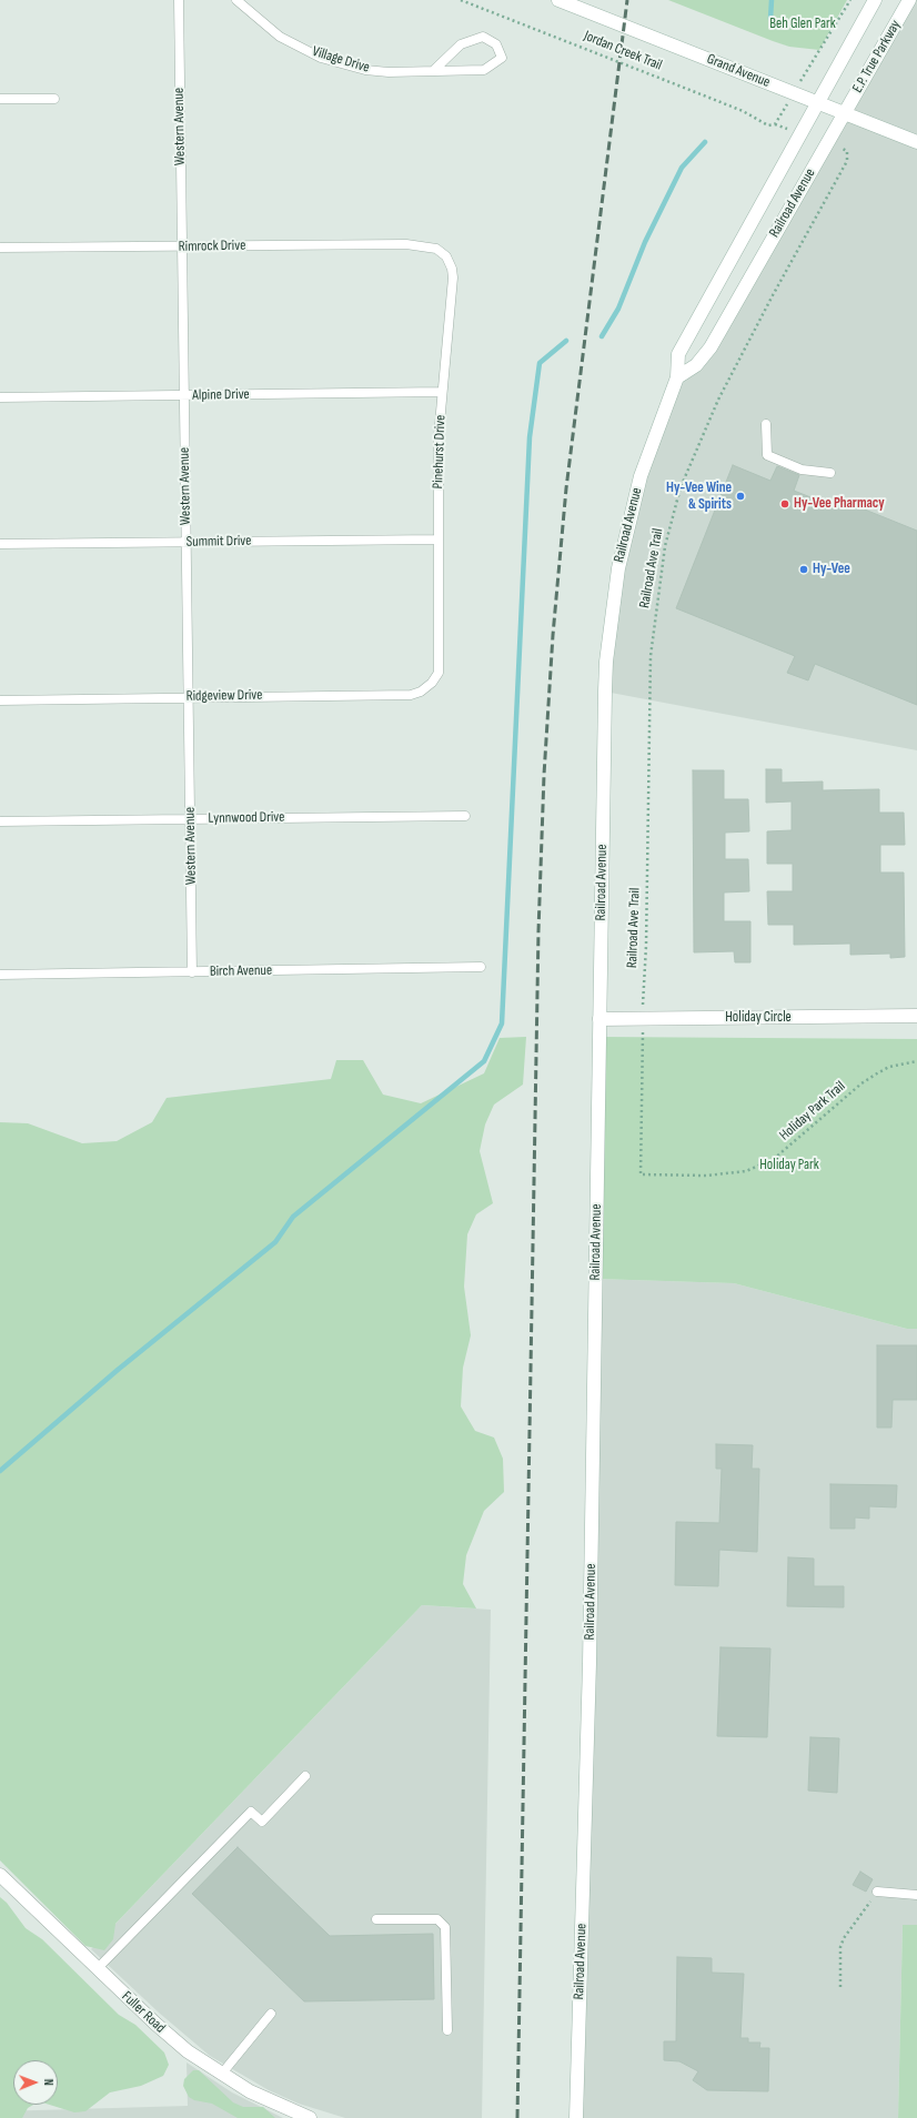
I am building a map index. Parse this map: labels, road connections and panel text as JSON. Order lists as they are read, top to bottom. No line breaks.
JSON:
{"streets":{"main road":["E.P. True Parkway","Grand Avenue","Railroad Avenue","Holiday Circle","Fuller Road"],"lane":["Village Drive","Western Avenue","Rimrock Drive","Alpine Drive","Pinehurst Drive","Summit Drive","Ridgeview Drive","Lynnwood Drive","Birch Avenue"],"path":["Jordan Creek Trail","Railroad Ave Trail","Holiday Park Trail"]},"crossings":[["E.P. True Parkway","Grand Avenue"],["E.P. True Parkway","Railroad Avenue"],["Grand Avenue","Railroad Avenue"],["Western Avenue","Rimrock Drive"],["Western Avenue","Alpine Drive"],["Western Avenue","Summit Drive"],["Western Avenue","Ridgeview Drive"],["Western Avenue","Lynnwood Drive"],["Western Avenue","Birch Avenue"],["Railroad Avenue","Holiday Circle"],["Rimrock Drive","Pinehurst Drive"],["Alpine Drive","Pinehurst Drive"],["Pinehurst Drive","Summit Drive"],["Pinehurst Drive","Ridgeview Drive"]],"parks":["Beh Glen Park","Holiday Park"],"places":["Hy-Vee Wine & Spirits","Hy-Vee Pharmacy","Hy-Vee"],"north":"right"}
